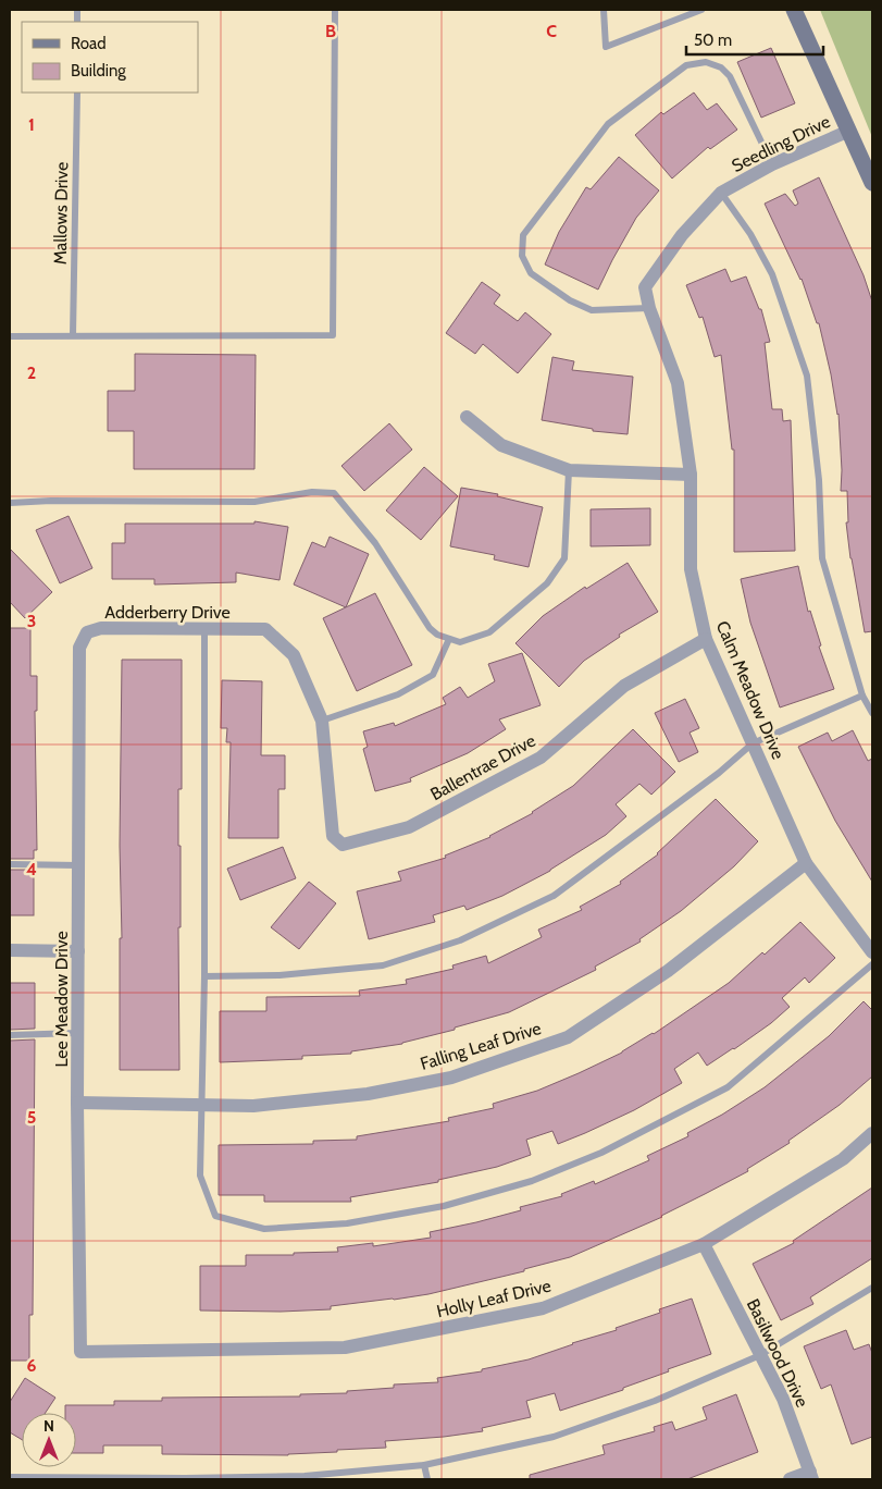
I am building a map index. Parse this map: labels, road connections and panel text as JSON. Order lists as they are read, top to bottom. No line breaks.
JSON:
{"streets":{"street":["Seedling Drive","Adderberry Drive","Calm Meadow Drive","Ballentrae Drive","Lee Meadow Drive","Falling Leaf Drive","Holly Leaf Drive","Basilwood Drive"],"lane":["Mallows Drive"]},"crossings":[["Seedling Drive","Calm Meadow Drive"],["Adderberry Drive","Ballentrae Drive"],["Adderberry Drive","Lee Meadow Drive"],["Calm Meadow Drive","Ballentrae Drive"],["Calm Meadow Drive","Falling Leaf Drive"],["Lee Meadow Drive","Falling Leaf Drive"],["Lee Meadow Drive","Holly Leaf Drive"],["Holly Leaf Drive","Basilwood Drive"]],"legend":["Road","Building"],"scale_bar":"50 m","north":"top","grid":{"columns":["B","C"],"rows":["1","2","3","4","5","6"]}}
